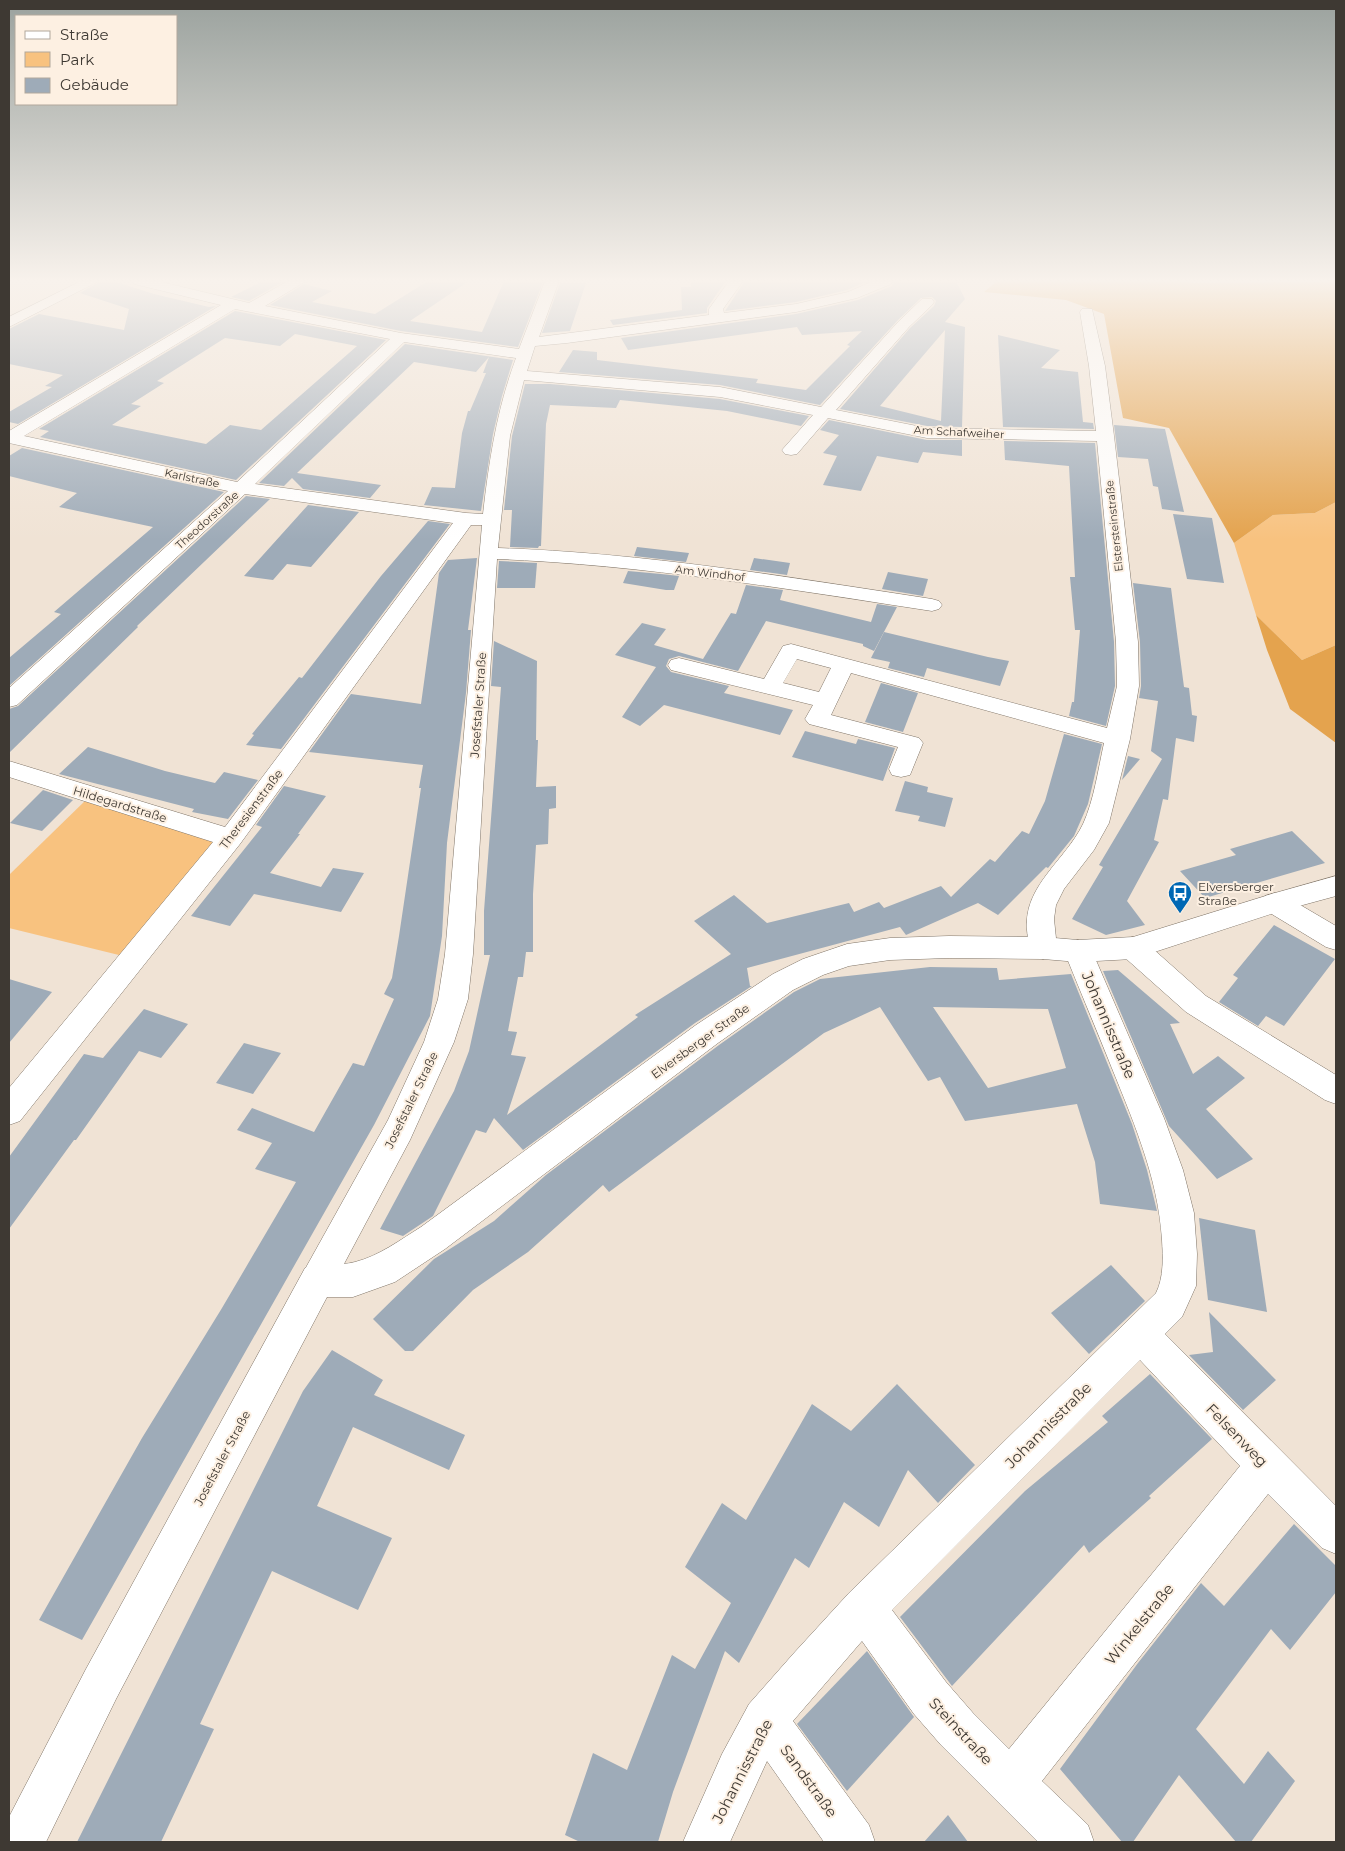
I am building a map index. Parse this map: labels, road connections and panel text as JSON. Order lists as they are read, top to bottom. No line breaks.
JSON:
{"streets":{"street":["Am Schafweiher","Karlstraße","Theodorstraße","Elstersteinstraße","Am Windhof","Josefstaler Straße","Hildegardstraße","Theresienstraße","Johannisstraße","Elversberger Straße","Felsenweg","Winkelstraße","Steinstraße","Sandstraße"]},"crossings":[["Am Schafweiher","Elstersteinstraße"],["Karlstraße","Theodorstraße"],["Karlstraße","Theresienstraße"],["Elstersteinstraße","Johannisstraße"],["Elstersteinstraße","Elversberger Straße"],["Am Windhof","Josefstaler Straße"],["Josefstaler Straße","Elversberger Straße"],["Hildegardstraße","Theresienstraße"],["Johannisstraße","Elversberger Straße"],["Johannisstraße","Felsenweg"],["Johannisstraße","Steinstraße"],["Johannisstraße","Sandstraße"],["Felsenweg","Winkelstraße"],["Winkelstraße","Steinstraße"]],"places":{"bus stop":["Elversberger Straße"]},"legend":["Straße","Park","Gebäude"]}
